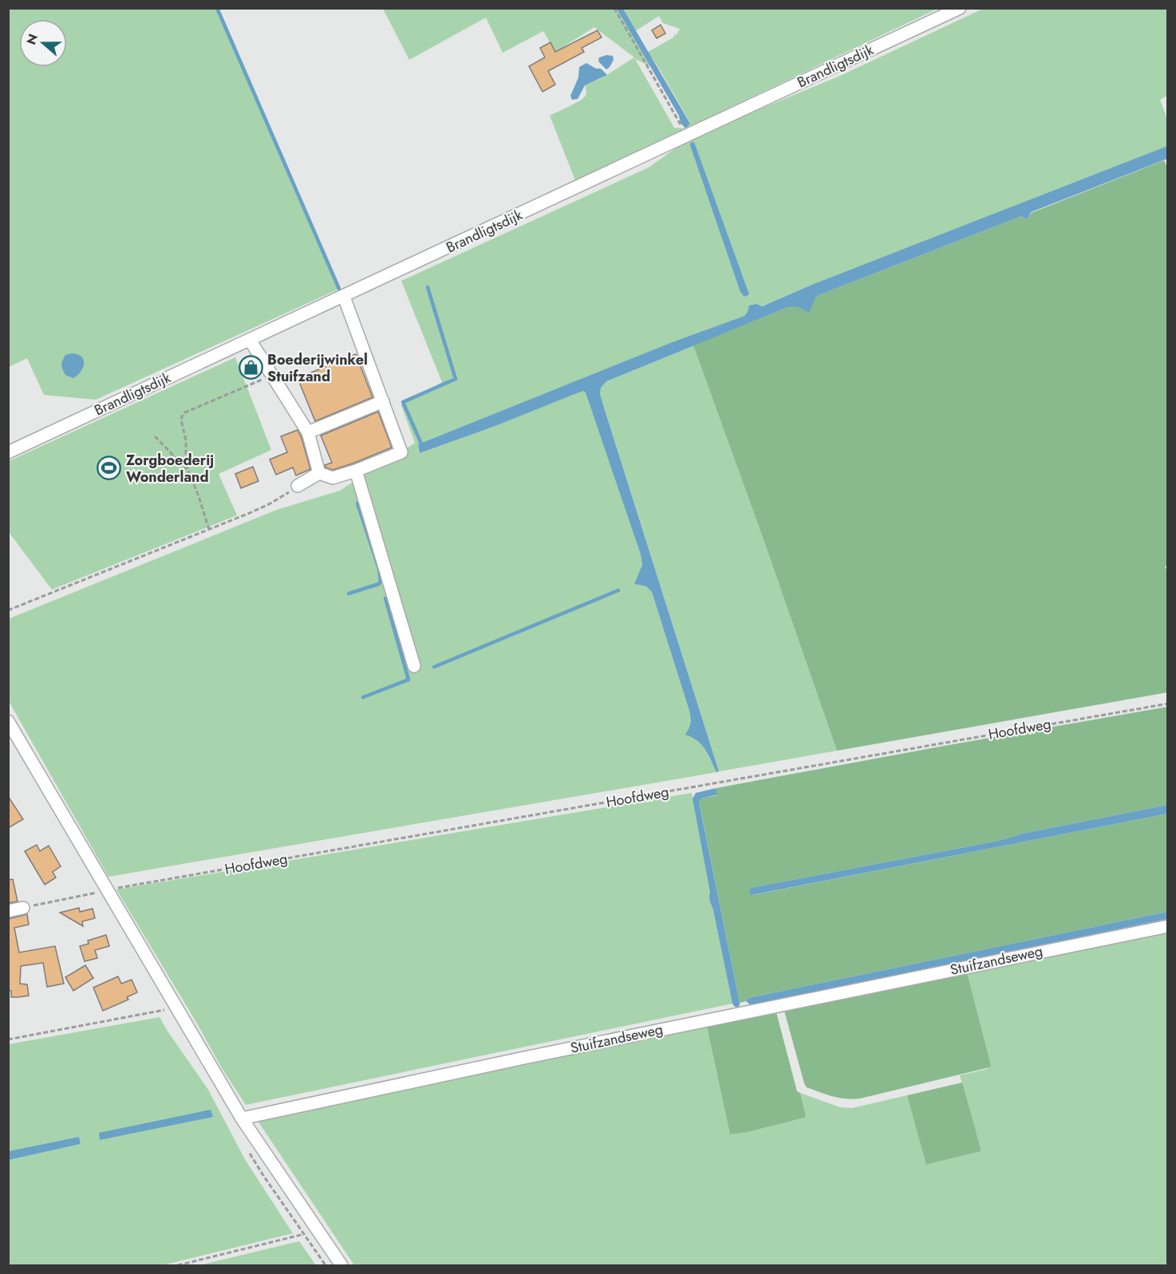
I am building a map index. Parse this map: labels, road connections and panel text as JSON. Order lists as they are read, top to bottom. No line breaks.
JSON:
{"streets":{"street":["Brandligtsdijk","Stuifzandseweg"],"path":["Hoofdweg"]},"places":{"shop":["Boederijwinkel Stuifzand"],"sports":["Zorgboederij Wonderland"]},"north":"left"}
